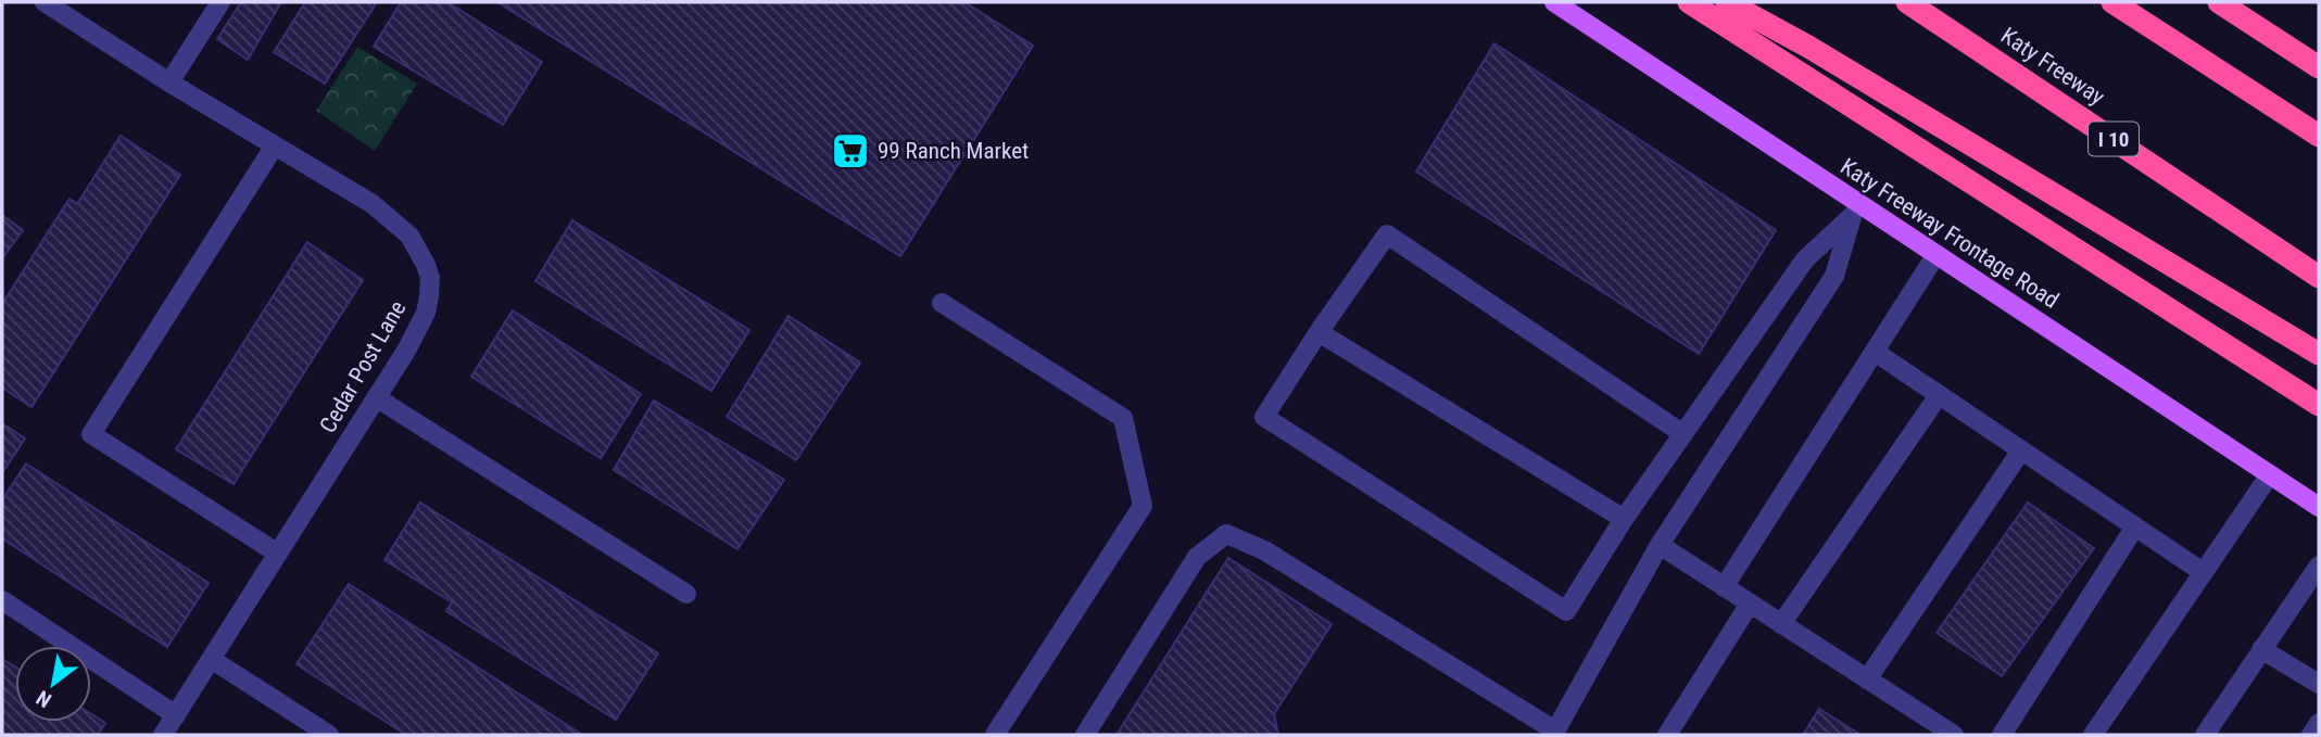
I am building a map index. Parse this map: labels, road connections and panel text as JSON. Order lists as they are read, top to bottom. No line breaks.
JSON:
{"streets":{"highway":["Katy Freeway","I 10"],"main road":["Katy Freeway Frontage Road"],"street":["Cedar Post Lane"]},"places":{"supermarket":["99 Ranch Market"]},"north":"bottom left"}
